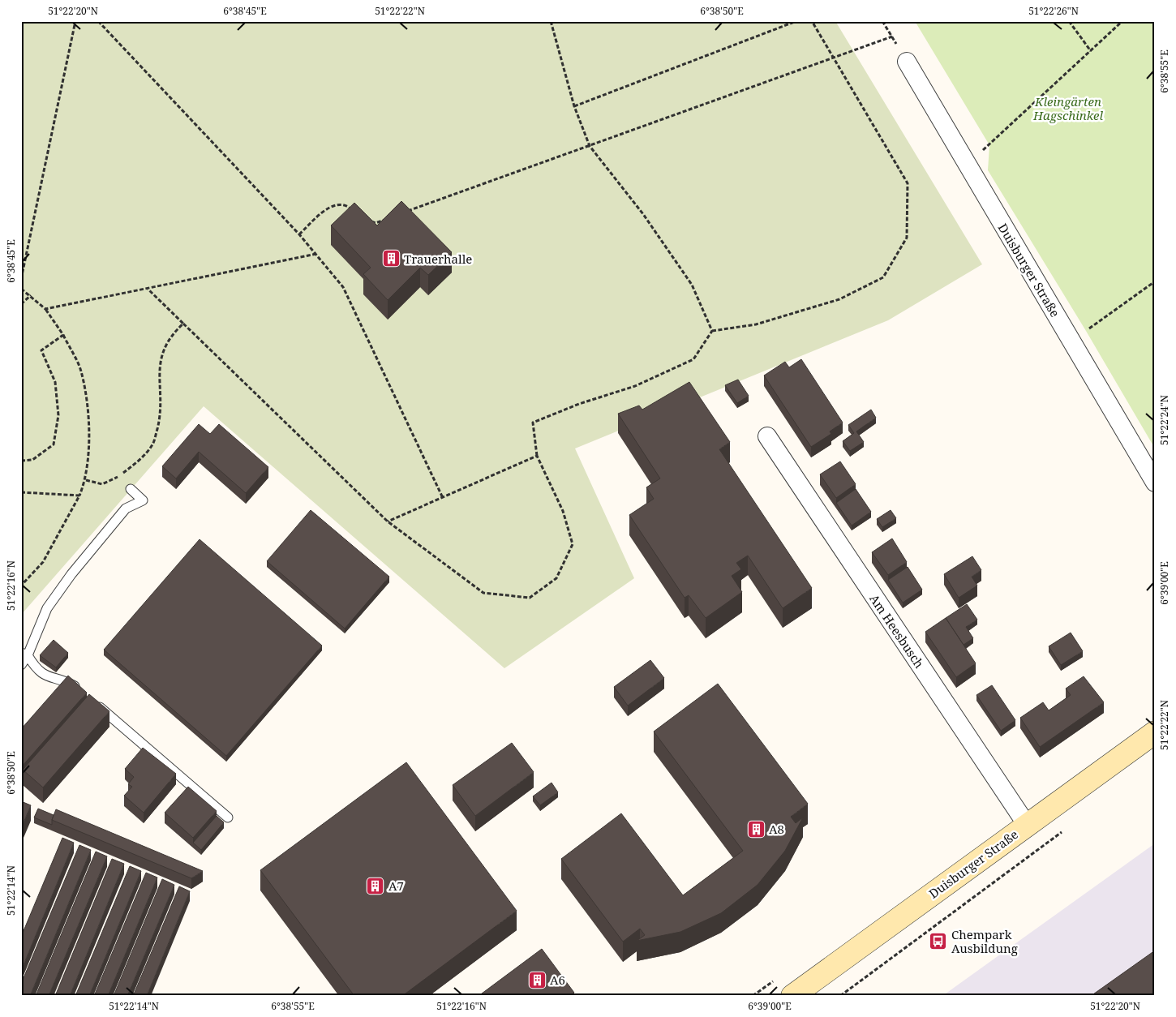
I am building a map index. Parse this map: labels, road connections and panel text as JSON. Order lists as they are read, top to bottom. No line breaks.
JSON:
{"streets":{"main road":["Duisburger Straße"],"street":["Am Heesbusch"]},"crossings":[["Duisburger Straße","Am Heesbusch"]],"parks":["Kleingärten Hagschinkel"],"places":{"building":["Trauerhalle","A8","A7","A6"],"bus stop":["Chempark Ausbildung"]},"coordinates":["51°22'20\"N","6°38'45\"E","51°22'22\"N","6°38'50\"E","51°22'26\"N","6°38'55\"E","51°22'24\"N","6°39'00\"E","51°22'16\"N","51°22'14\"N"]}
